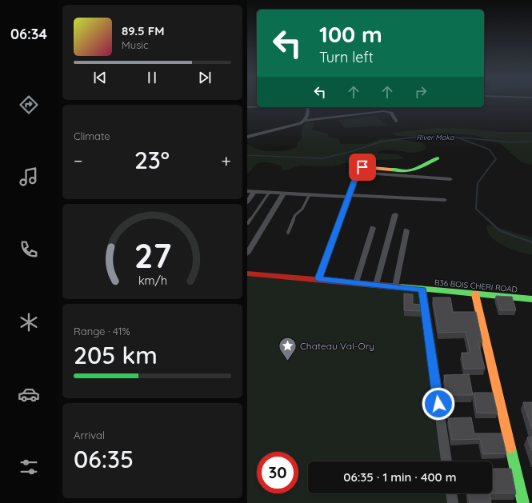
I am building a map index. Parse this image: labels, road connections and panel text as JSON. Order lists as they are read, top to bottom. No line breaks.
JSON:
{"streets":{"street":["B36 BOIS CHERI ROAD"]},"water":["River Moka"],"places":{"place":["Chateau Val-Ory"]},"page":{"tabs":"06:34","turn":["100 m","Turn left"],"song":["89.5 FM","Music"],"tile":["Climate",["Range · 41%","205 km"],["Arrival","06:35"]],"heat":["−","23°","+"],"limit":"30","trip":"06:35 · 1 min · 400 m","gauge":["27","km/h"]}}
